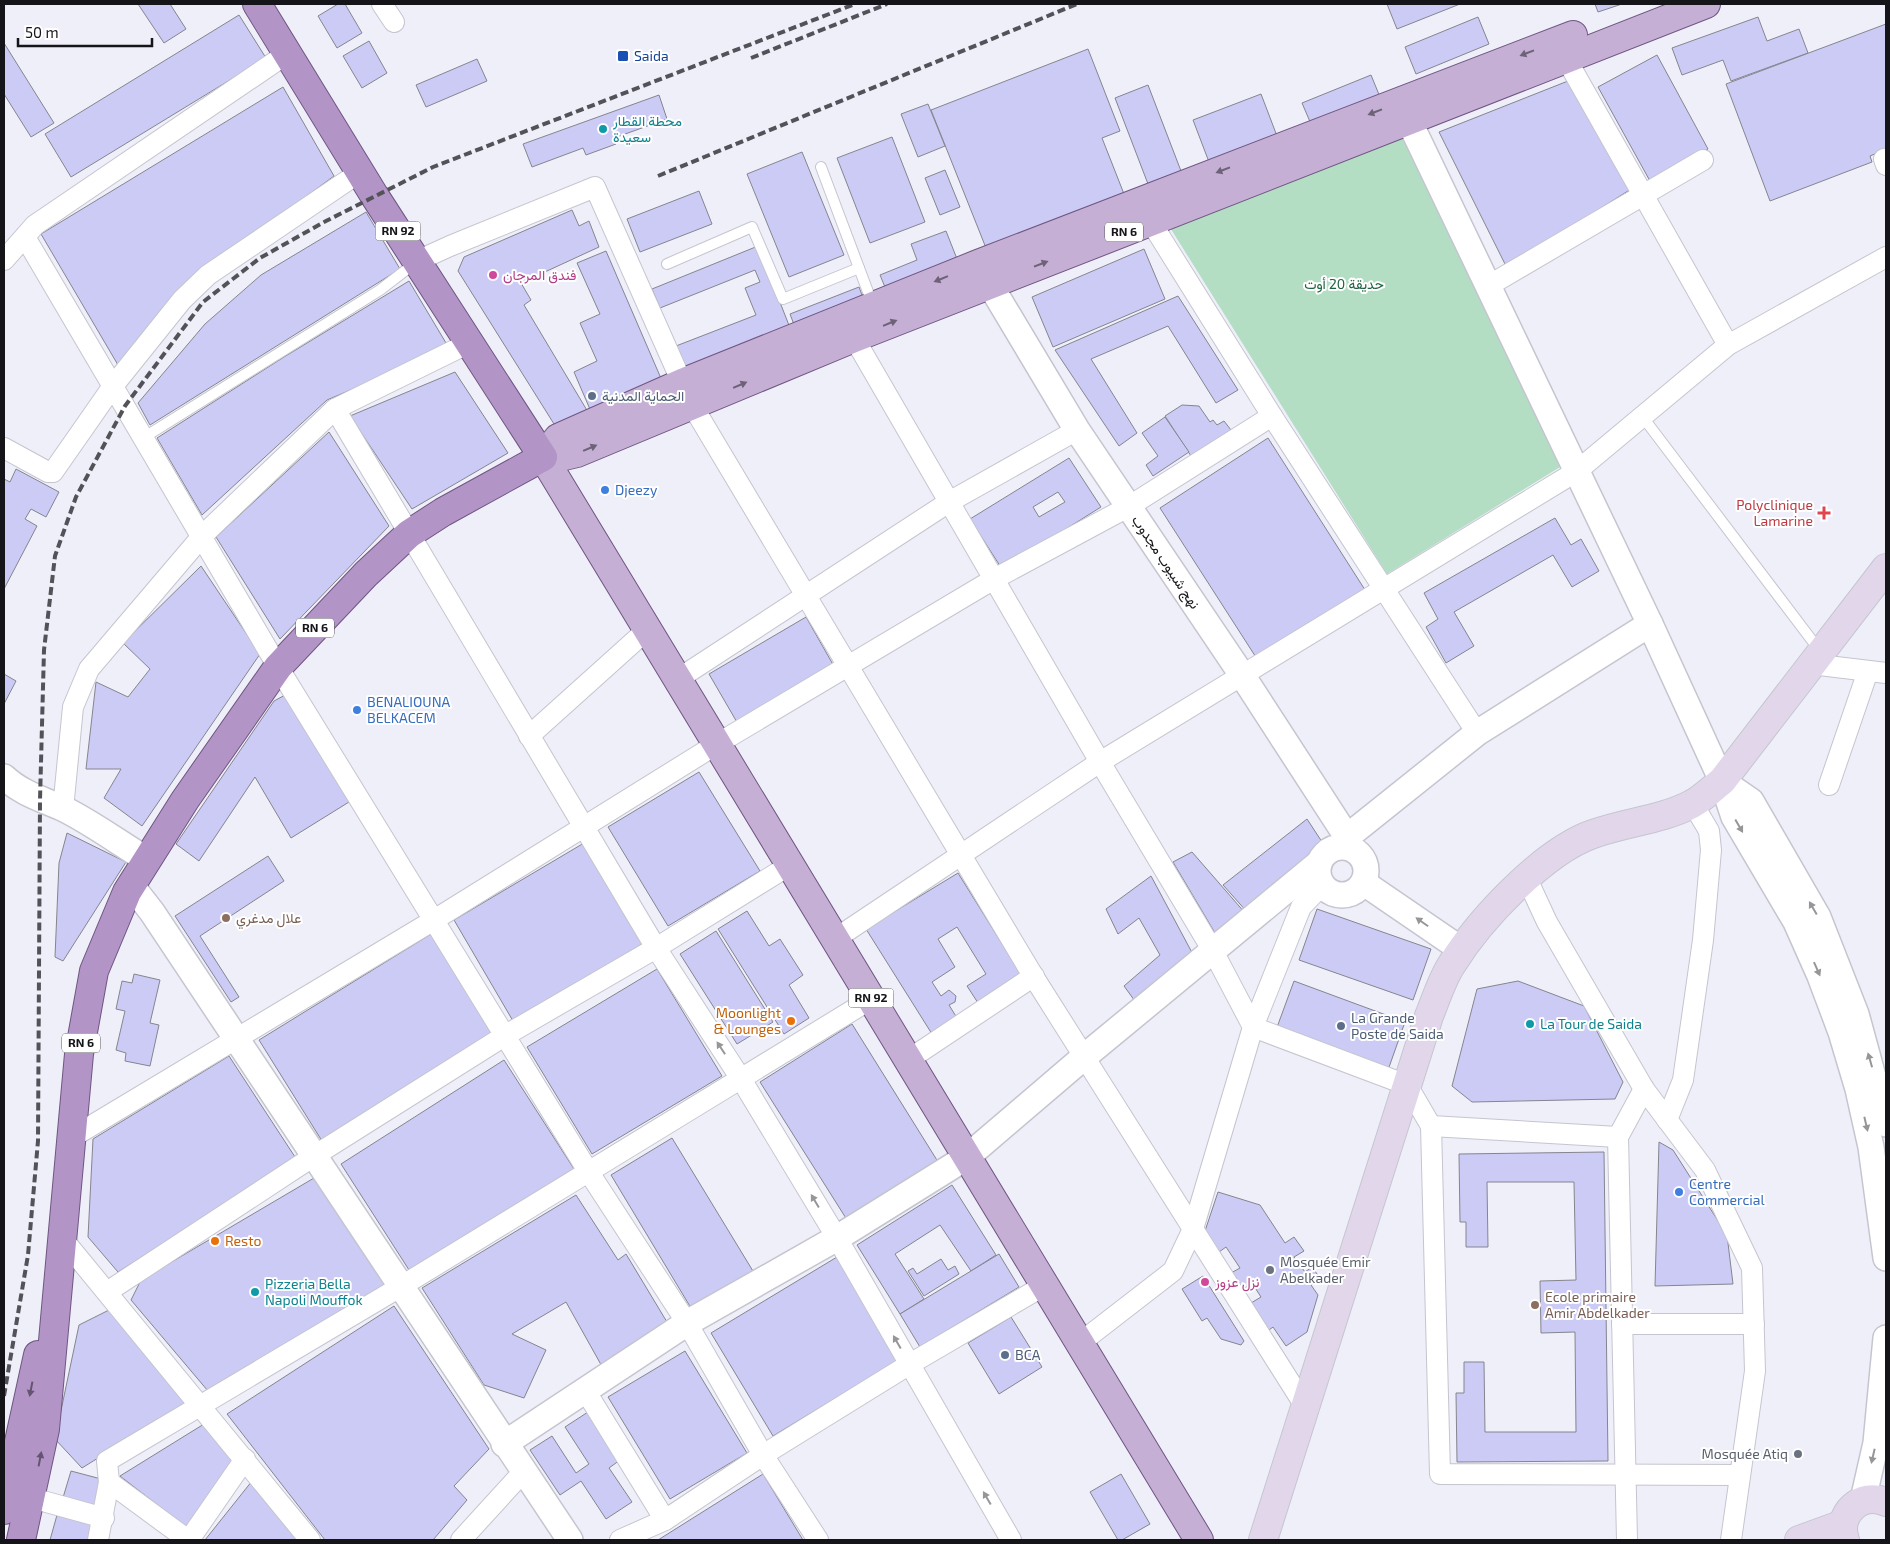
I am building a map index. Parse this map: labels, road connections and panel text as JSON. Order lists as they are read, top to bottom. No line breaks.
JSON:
{"streets":{"highway":["RN 92","RN 6"],"street":["نهج شيبوب مجدوب"]},"crossings":[["RN 92","RN 6"],["RN 6","نهج شيبوب مجدوب"]],"parks":["حديقة 20 أوت"],"places":{"transit":["Saida"],"other":["محطة القطار سعيدة","فندق المرجان","الحماية المدنية","Djeezy","BENALIOUNA BELKACEM","علال مدغري","Moonlight & Lounges","La Tour de Saida","La Grande Poste de Saida","Centre Commercial","Resto","Mosquée Emir Abelkader","نزل عزوز","Pizzeria Bella Napoli Mouffok","Ecole primaire Amir Abdelkader","BCA","Mosquée Atiq"],"health":["Polyclinique Lamarine"]},"scale_bar":"50 m"}
